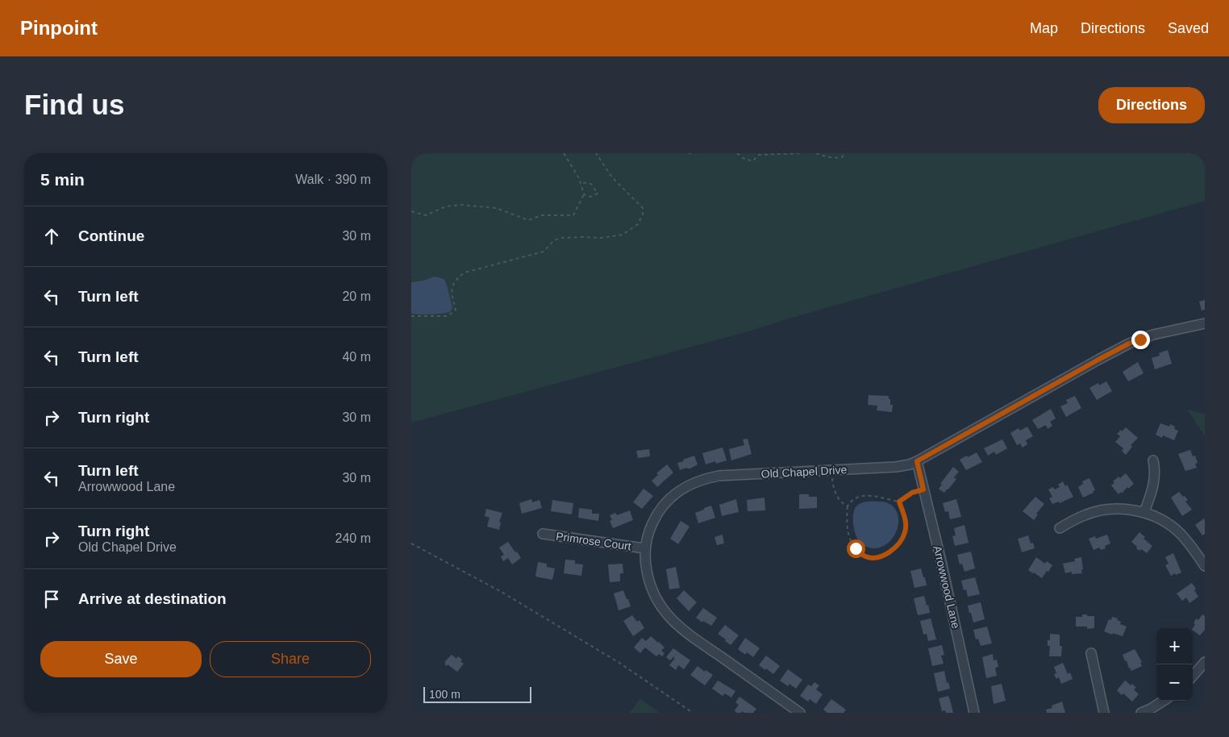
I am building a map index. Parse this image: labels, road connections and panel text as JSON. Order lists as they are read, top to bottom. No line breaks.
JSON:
{"streets":{"street":["Old Chapel Drive","Primrose Court","Arrowwood Lane"]},"crossings":[["Old Chapel Drive","Primrose Court"],["Old Chapel Drive","Arrowwood Lane"]],"scale_bar":"100 m","page":{"header":"Pinpoint","nav":["Map","Directions","Saved"],"buttons":["Directions",["Save","Share"]],"title":"Find us","heading":["5 min","Walk · 390 m"],"list":[["Continue","30 m"],["Turn left","20 m"],["Turn left","40 m"],["Turn right","30 m"],["Turn left","Arrowwood Lane","30 m"],["Turn right","Old Chapel Drive","240 m"],"Arrive at destination"],"map_buttons":["+","−"],"scale":"100 m"}}
